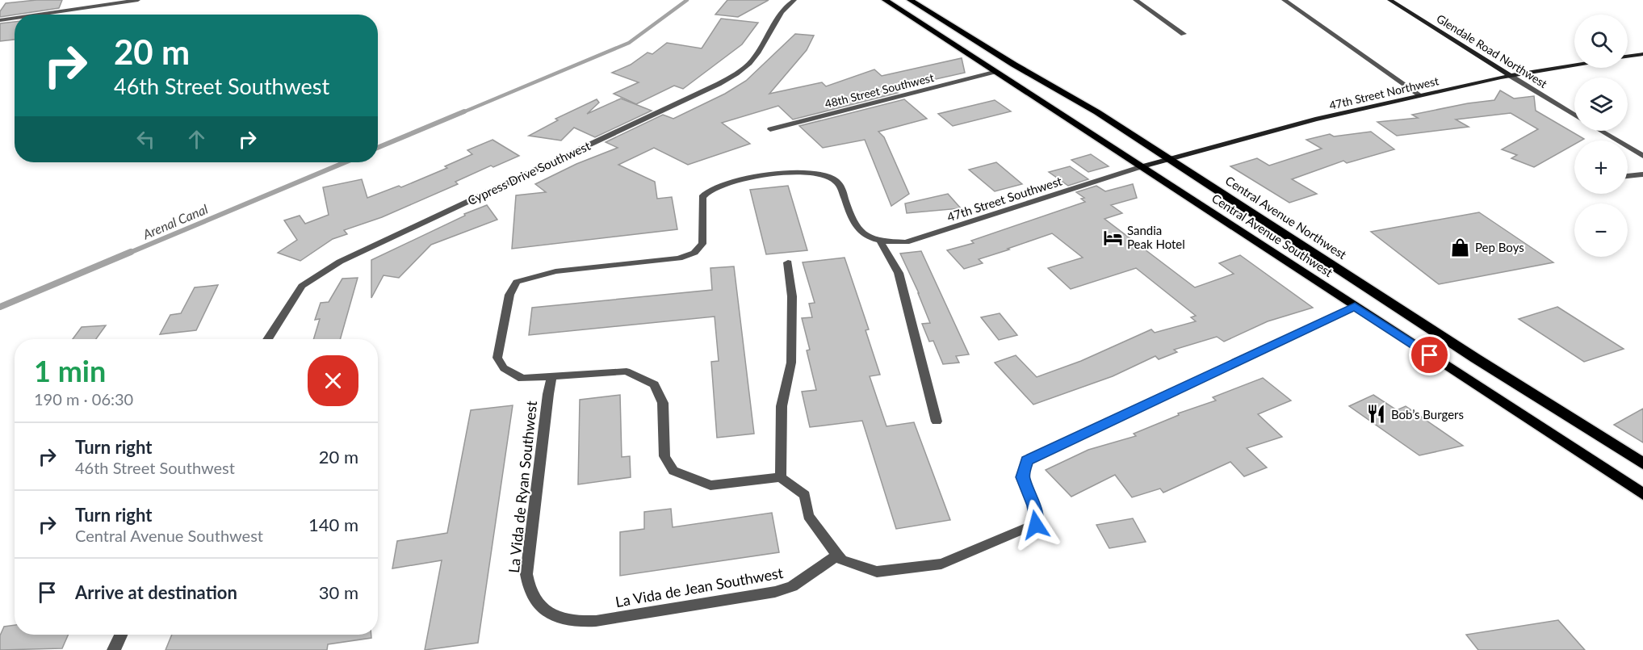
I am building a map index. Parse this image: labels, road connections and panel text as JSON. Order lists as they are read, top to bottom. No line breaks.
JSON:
{"streets":{"main road":["Central Avenue Northwest","Central Avenue Southwest"],"street":["Glendale Road Northwest","48th Street Southwest","47th Street Northwest","Cypress Drive Southwest","47th Street Southwest","La Vida de Ryan Southwest","La Vida de Jean Southwest"]},"crossings":[["Glendale Road Northwest","47th Street Northwest"],["48th Street Southwest","Central Avenue Southwest"],["47th Street Northwest","47th Street Southwest"],["47th Street Northwest","Central Avenue Northwest"],["47th Street Southwest","Central Avenue Northwest"],["47th Street Southwest","Central Avenue Southwest"],["La Vida de Ryan Southwest","La Vida de Jean Southwest"]],"water":["Arenal Canal"],"places":{"hotel":["Sandia Peak Hotel"],"shop":["Pep Boys"],"restaurant":["Bob’s Burgers"]},"page":{"map_buttons":["+","−"],"turn":["20 m","46th Street Southwest"],"heading":["1 min","190 m · 06:30"],"list":[{"name":"Turn right","note":"46th Street Southwest","value":"20 m"},{"name":"Turn right","note":"Central Avenue Southwest","value":"140 m"},{"name":"Arrive at destination","value":"30 m"}]}}
